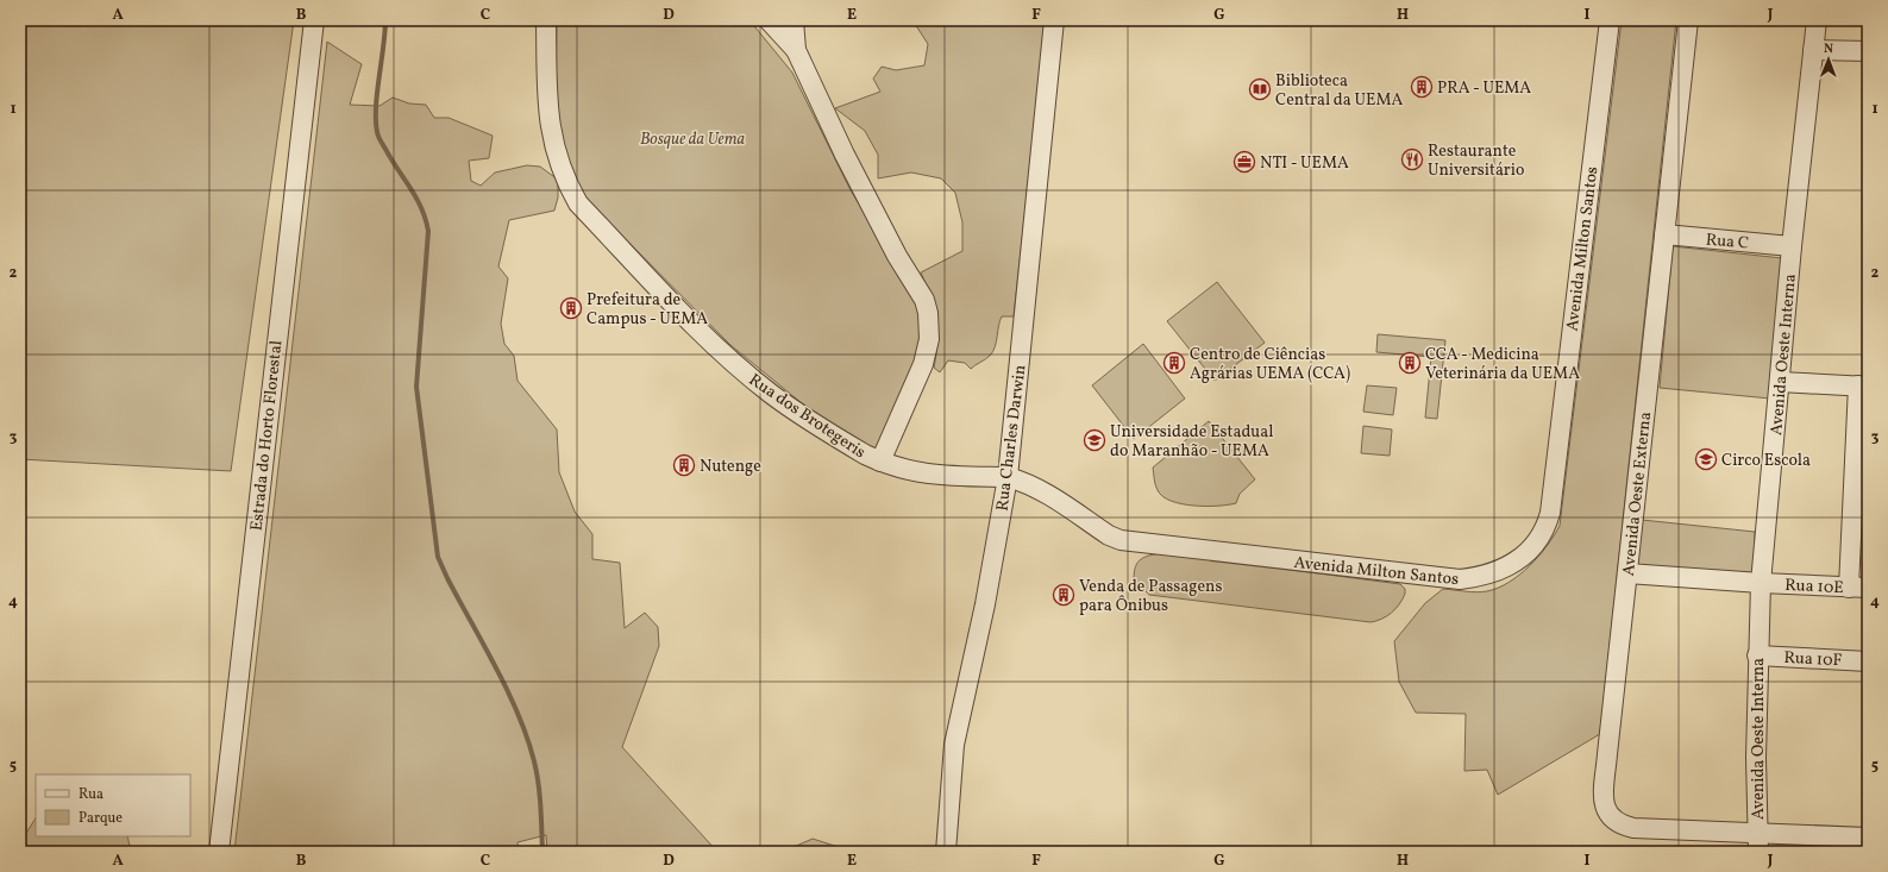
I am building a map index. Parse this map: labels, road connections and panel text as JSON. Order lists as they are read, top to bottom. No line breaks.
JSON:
{"streets":{"street":["Rua C","Avenida Milton Santos","Avenida Oeste Interna","Rua dos Brotegeris","Estrada do Horto Florestal","Rua Charles Darwin","Avenida Oeste Externa","Rua 10E","Rua 10F"]},"crossings":[["Rua C","Avenida Oeste Interna"],["Rua C","Avenida Oeste Externa"],["Avenida Milton Santos","Rua dos Brotegeris"],["Avenida Milton Santos","Rua Charles Darwin"],["Avenida Oeste Interna","Avenida Oeste Externa"],["Avenida Oeste Interna","Rua 10E"],["Avenida Oeste Interna","Rua 10F"],["Rua dos Brotegeris","Rua Charles Darwin"],["Avenida Oeste Externa","Rua 10E"]],"parks":["Bosque da Uema"],"places":{"building":["PRA - UEMA","Prefeitura de Campus - UEMA","Centro de Ciências Agrárias UEMA (CCA)","CCA - Medicina Veterinária da UEMA","Nutenge","Venda de Passagens para Ônibus"],"library":["Biblioteca Central da UEMA"],"restaurant":["Restaurante Universitário"],"office":["NTI - UEMA"],"school or university":["Universidade Estadual do Maranhão - UEMA","Circo Escola"]},"legend":["Rua","Parque"],"north":"top","grid":{"columns":["A","B","C","D","E","F","G","H","I","J"],"rows":["1","2","3","4","5"]}}
